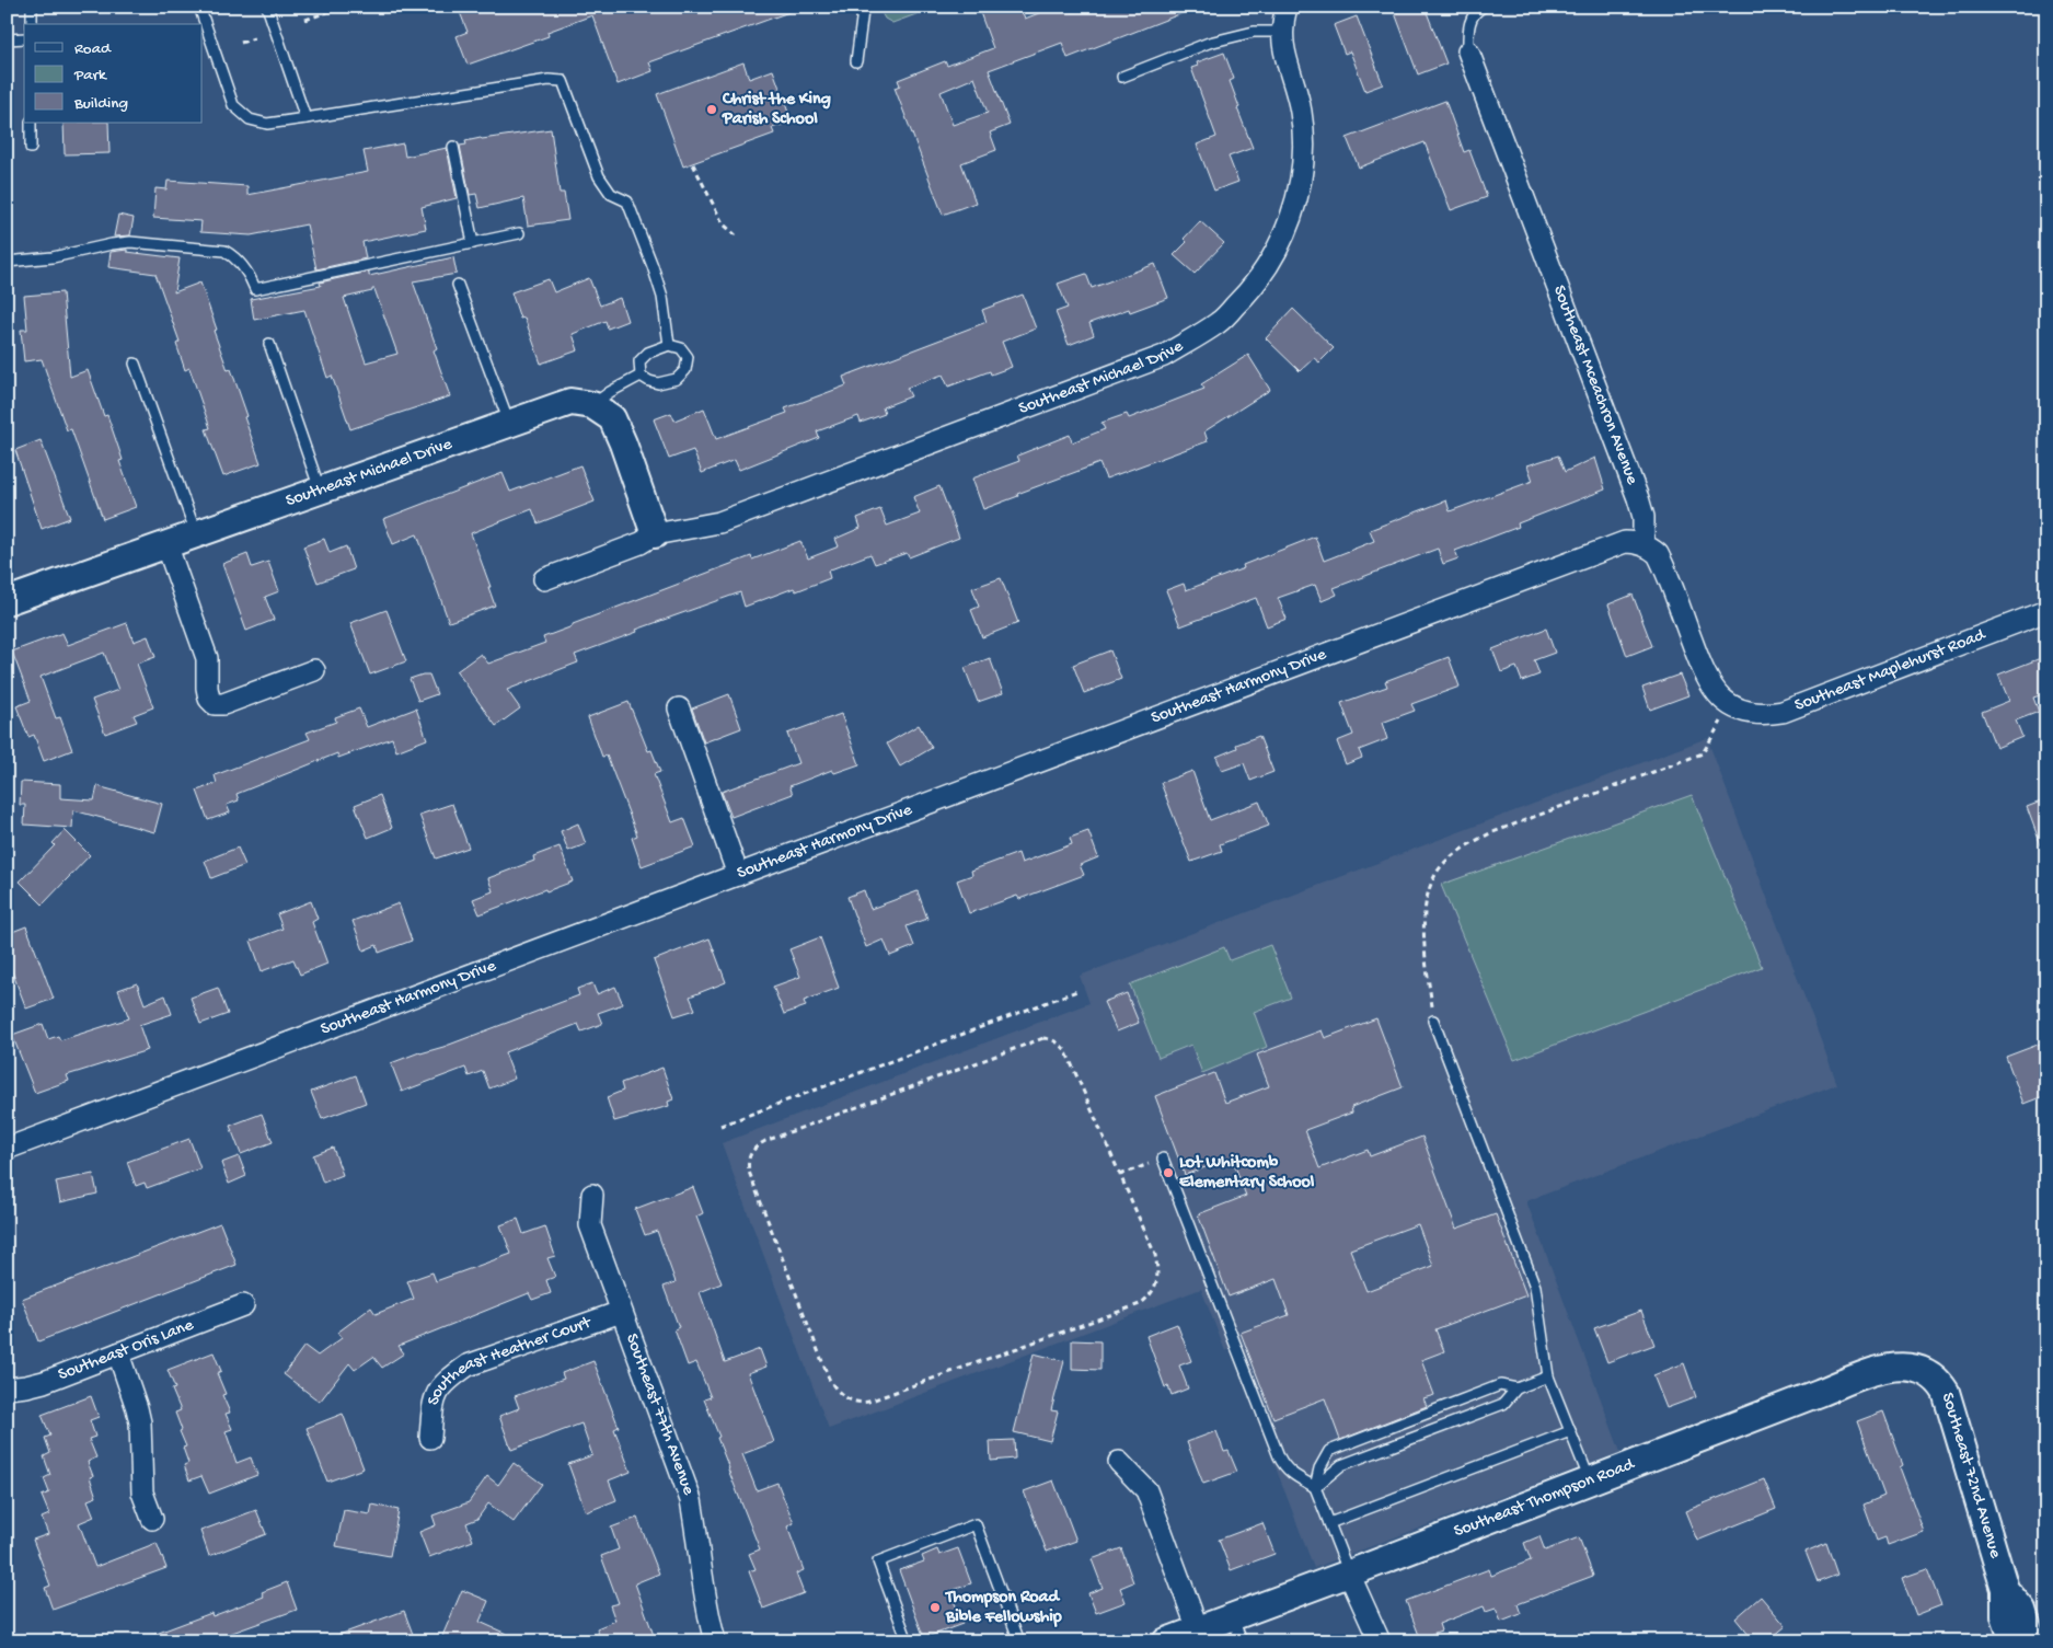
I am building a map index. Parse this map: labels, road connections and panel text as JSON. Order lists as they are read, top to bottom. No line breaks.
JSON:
{"streets":{"street":["Southeast Michael Drive","Southeast Mceachron Avenue","Southeast Maplehurst Road","Southeast Harmony Drive","Southeast Oris Lane","Southeast Heather Court","Southeast 77th Avenue","Southeast 72nd Avenue","Southeast Thompson Road"]},"crossings":[["Southeast Mceachron Avenue","Southeast Harmony Drive"],["Southeast Heather Court","Southeast 77th Avenue"],["Southeast 72nd Avenue","Southeast Thompson Road"]],"places":["Christ the King Parish School","Lot Whitcomb Elementary School","Thompson Road Bible Fellowship"],"legend":["Road","Park","Building"]}
